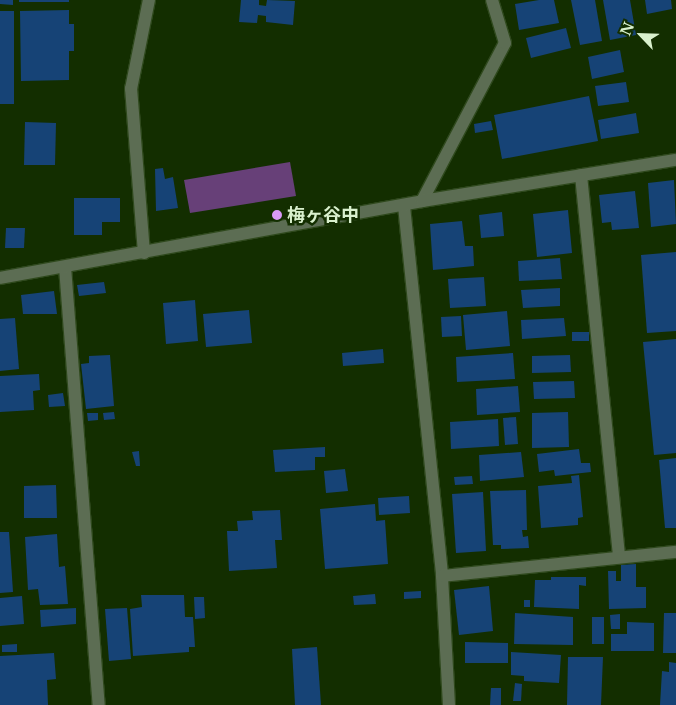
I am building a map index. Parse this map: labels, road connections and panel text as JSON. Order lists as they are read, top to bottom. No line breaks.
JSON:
{"places":["梅ヶ谷中"],"north":"top left"}
